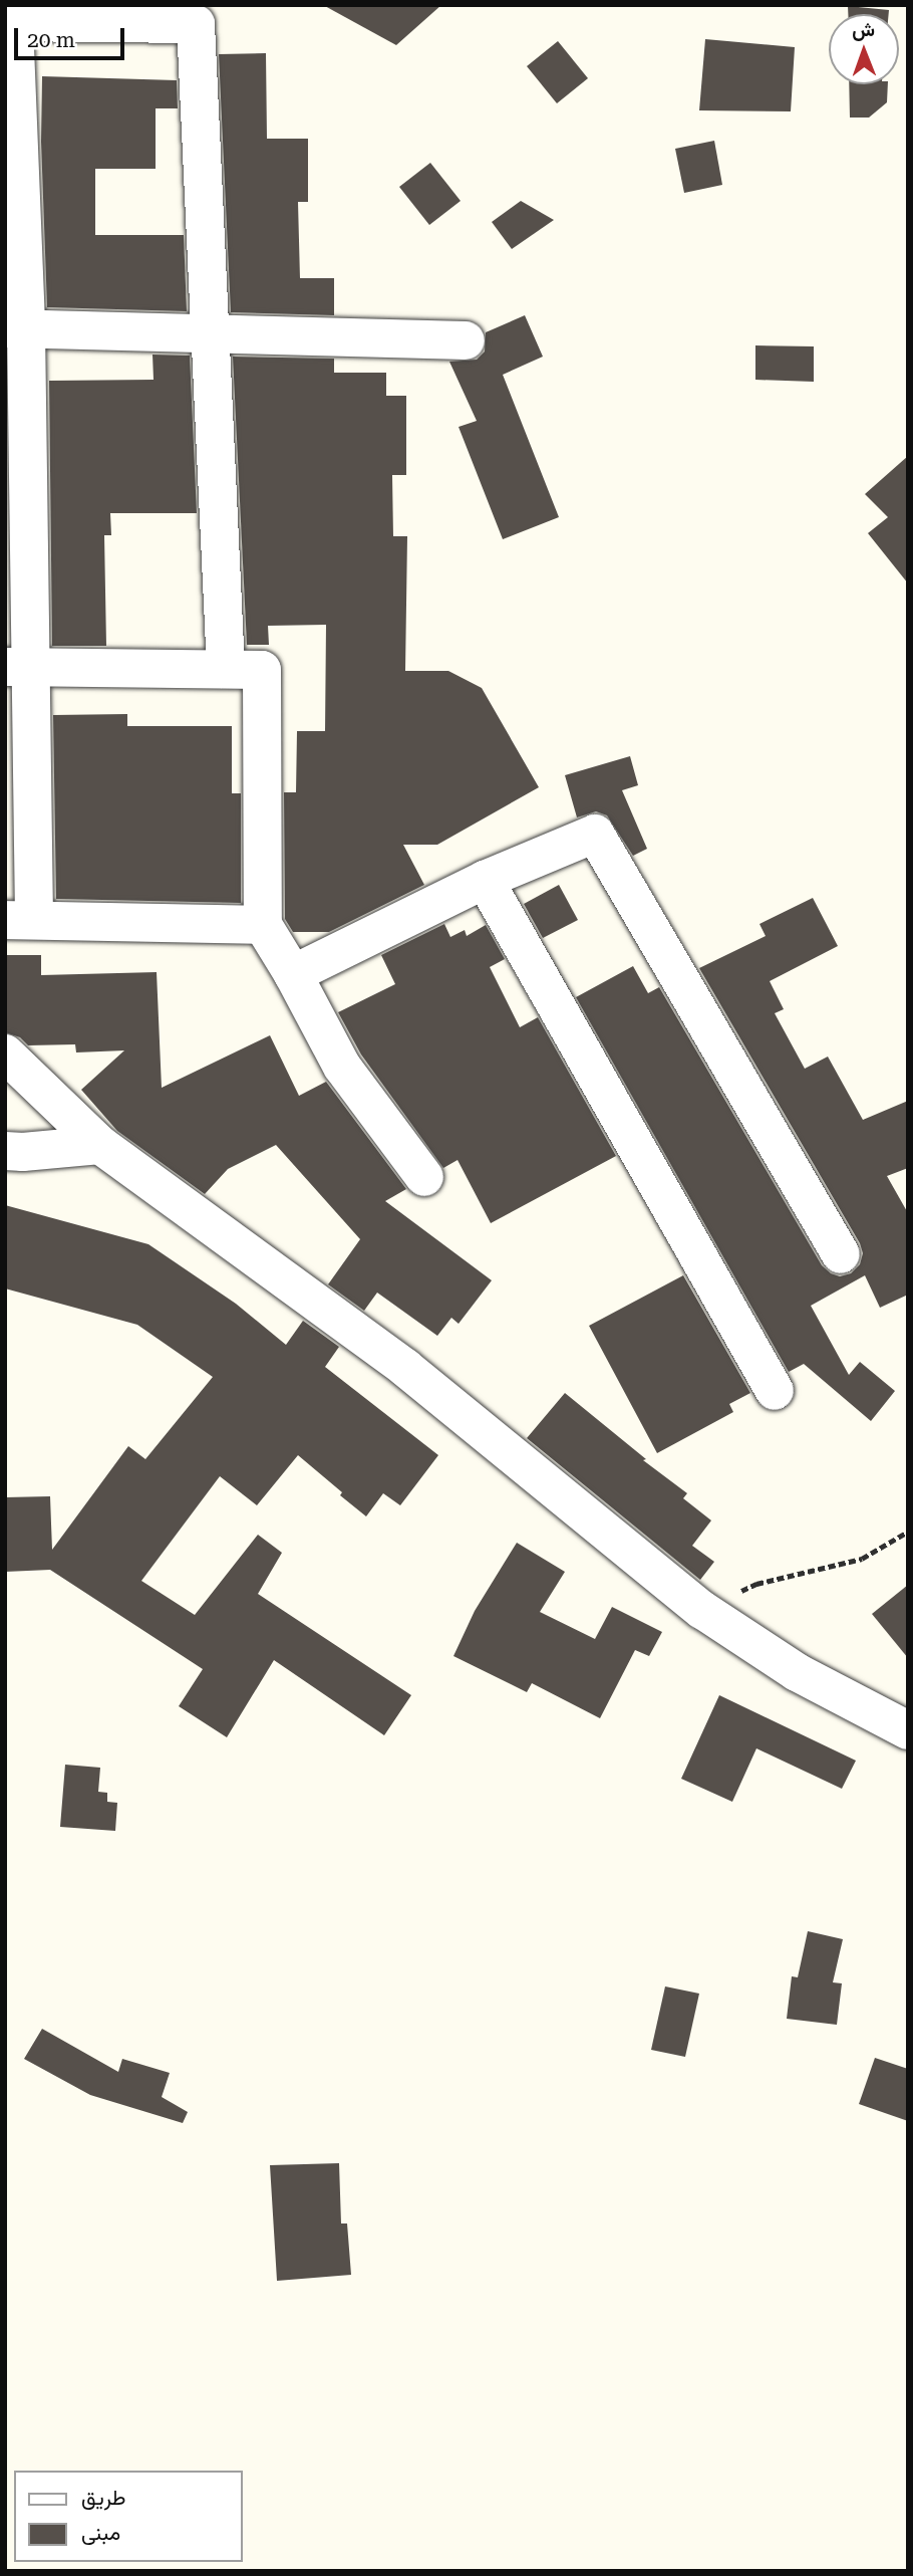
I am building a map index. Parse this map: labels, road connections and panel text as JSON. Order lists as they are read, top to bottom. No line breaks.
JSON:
{"legend":["طريق","مبنى"],"scale_bar":"20 m","north":"top"}
